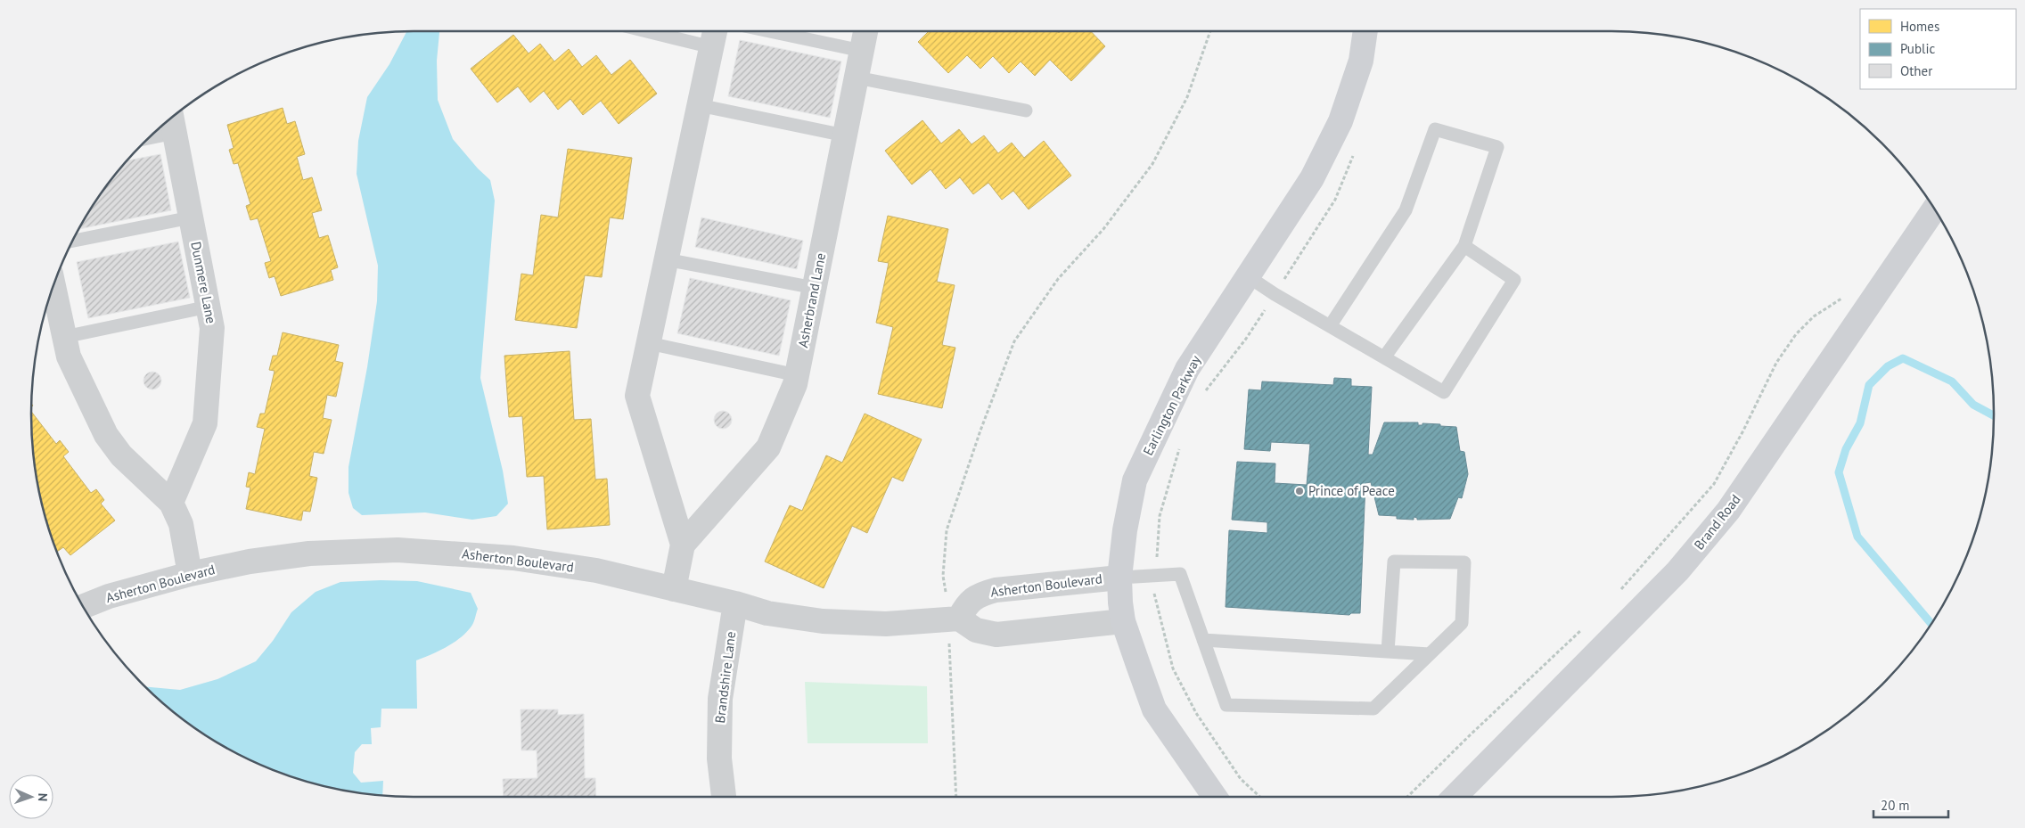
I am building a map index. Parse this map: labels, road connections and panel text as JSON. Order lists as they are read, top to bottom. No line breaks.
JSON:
{"streets":{"street":["Dunmere Lane","Asherbrand Lane","Earlington Parkway","Brand Road","Asherton Boulevard","Brandshire Lane"]},"crossings":[["Earlington Parkway","Asherton Boulevard"],["Asherton Boulevard","Brandshire Lane"]],"places":["Prince of Peace"],"legend":["Homes","Public","Other"],"scale_bar":"20 m","north":"right"}
